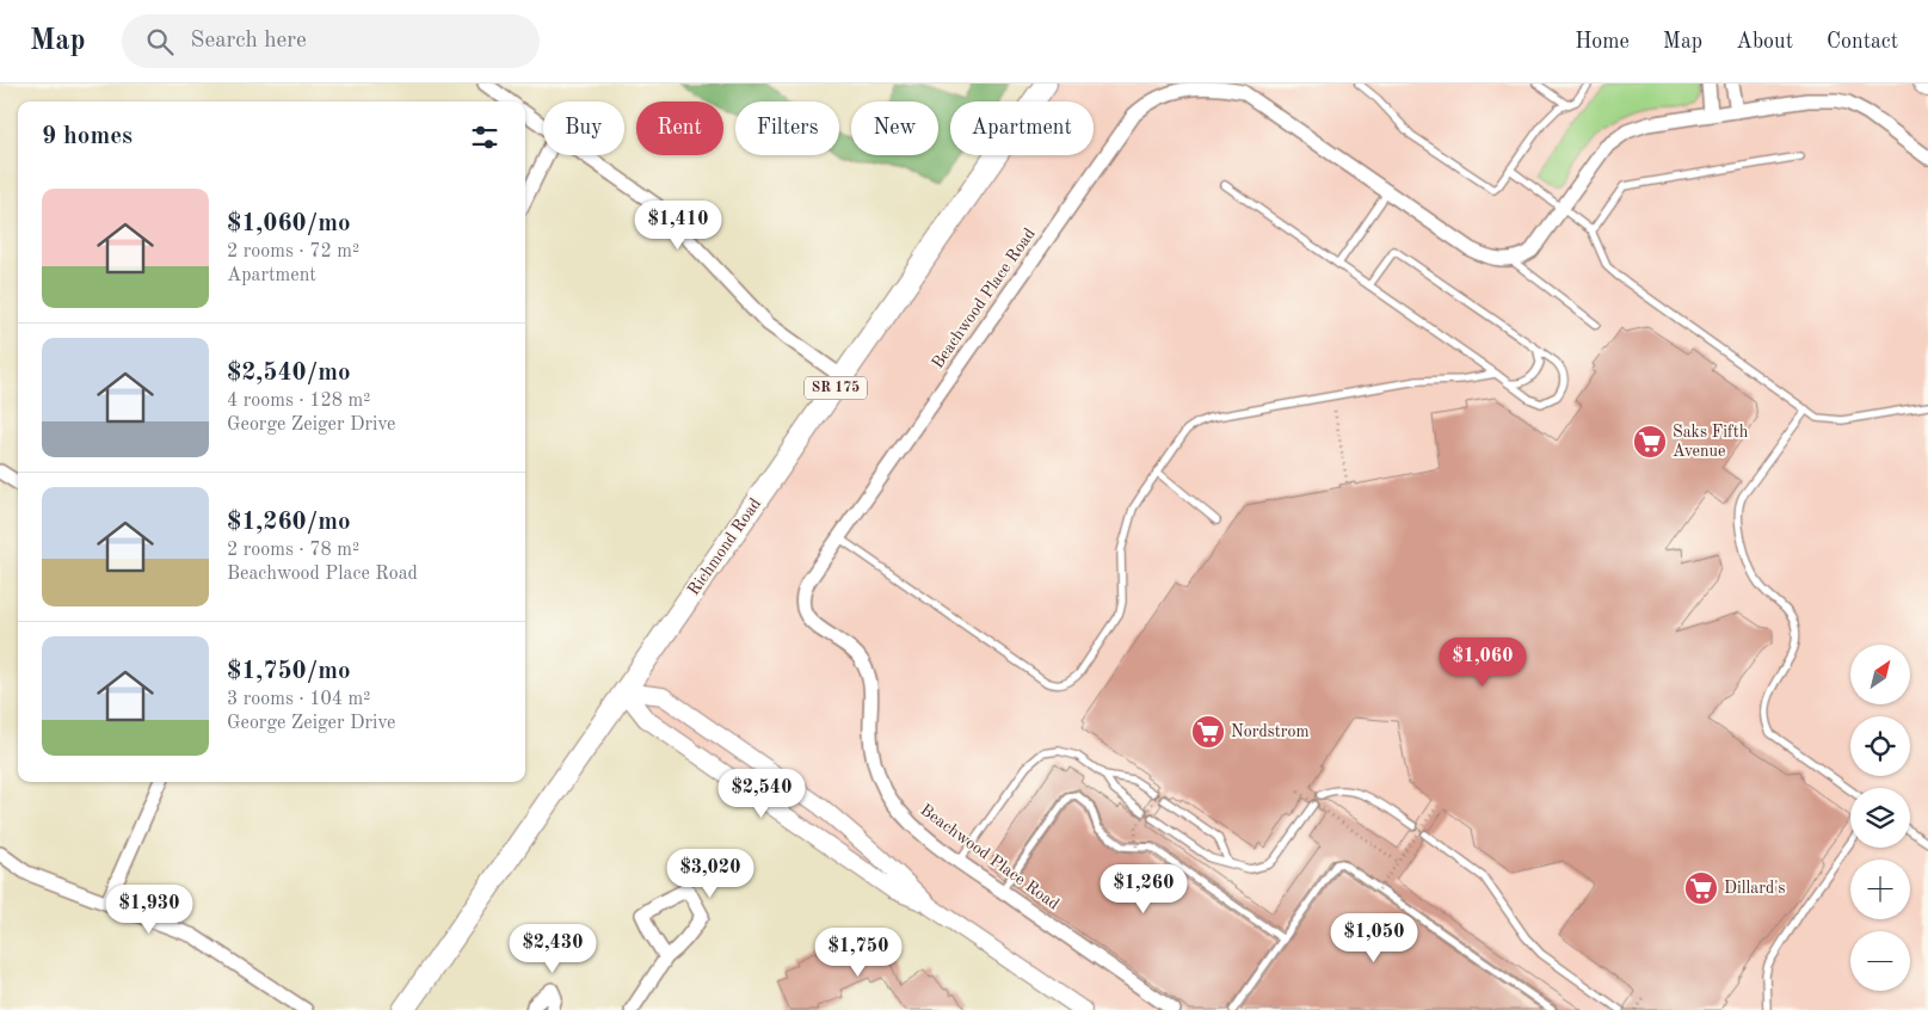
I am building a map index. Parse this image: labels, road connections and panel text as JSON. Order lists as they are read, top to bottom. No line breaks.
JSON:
{"streets":{"main road":["SR 175","Richmond Road"],"street":["Beachwood Place Road"]},"places":{"supermarket":["Saks Fifth Avenue","Nordstrom","Dillard's"]},"north":"top right","page":{"header":"Map","search":"Search here","nav":["Home","Map","About","Contact"],"chip":["Buy","Rent","Filters","New","Apartment"],"heading":"9 homes","list":[{"name":"$1,060/mo","note":"2 rooms · 72 m² · Apartment"},{"name":"$2,540/mo","note":"4 rooms · 128 m² · George Zeiger Drive"},{"name":"$1,260/mo","note":"2 rooms · 78 m² · Beachwood Place Road"},{"name":"$1,750/mo","note":"3 rooms · 104 m² · George Zeiger Drive"}],"price":["$1,410","$1,060","$2,540","$3,020","$1,260","$1,930","$1,050","$2,430","$1,750"],"map_buttons":["+","−"]}}
